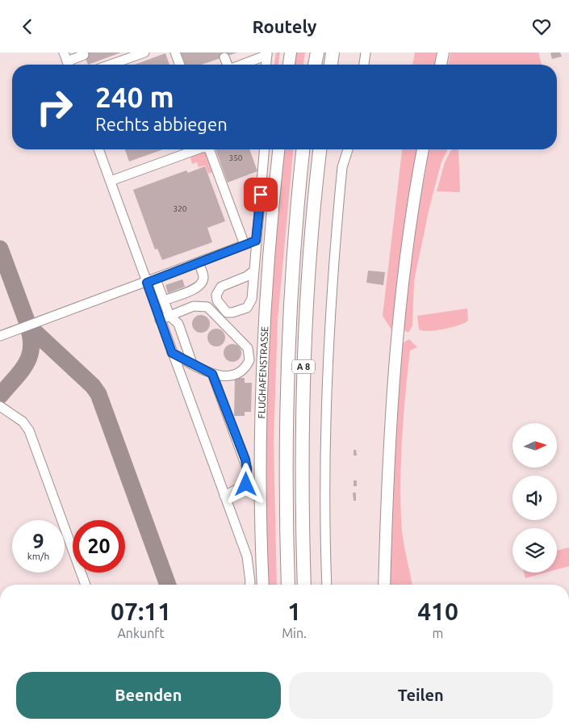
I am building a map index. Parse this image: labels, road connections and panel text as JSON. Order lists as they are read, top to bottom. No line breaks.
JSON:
{"streets":{"highway":["A 8"],"main road":["FLUGHAFENSTRASSE"]},"house_numbers":["350","320"],"north":"right","page":{"header":"Routely","turn":["240 m","Rechts abbiegen"],"speed":"9 km/h","limit":"20","eta":["07:11","Ankunft","1","Min.","410","m"],"buttons":["Beenden","Teilen"]}}
